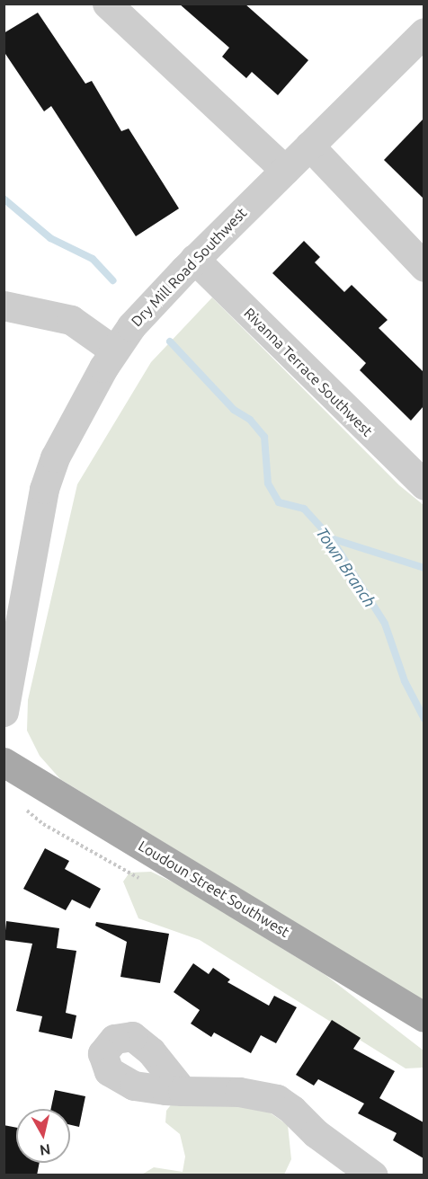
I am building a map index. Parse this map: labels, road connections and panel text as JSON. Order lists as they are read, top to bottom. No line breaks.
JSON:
{"streets":{"main road":["Loudoun Street Southwest"],"street":["Dry Mill Road Southwest","Rivanna Terrace Southwest"]},"crossings":[["Dry Mill Road Southwest","Rivanna Terrace Southwest"]],"water":["Town Branch"],"north":"bottom"}
